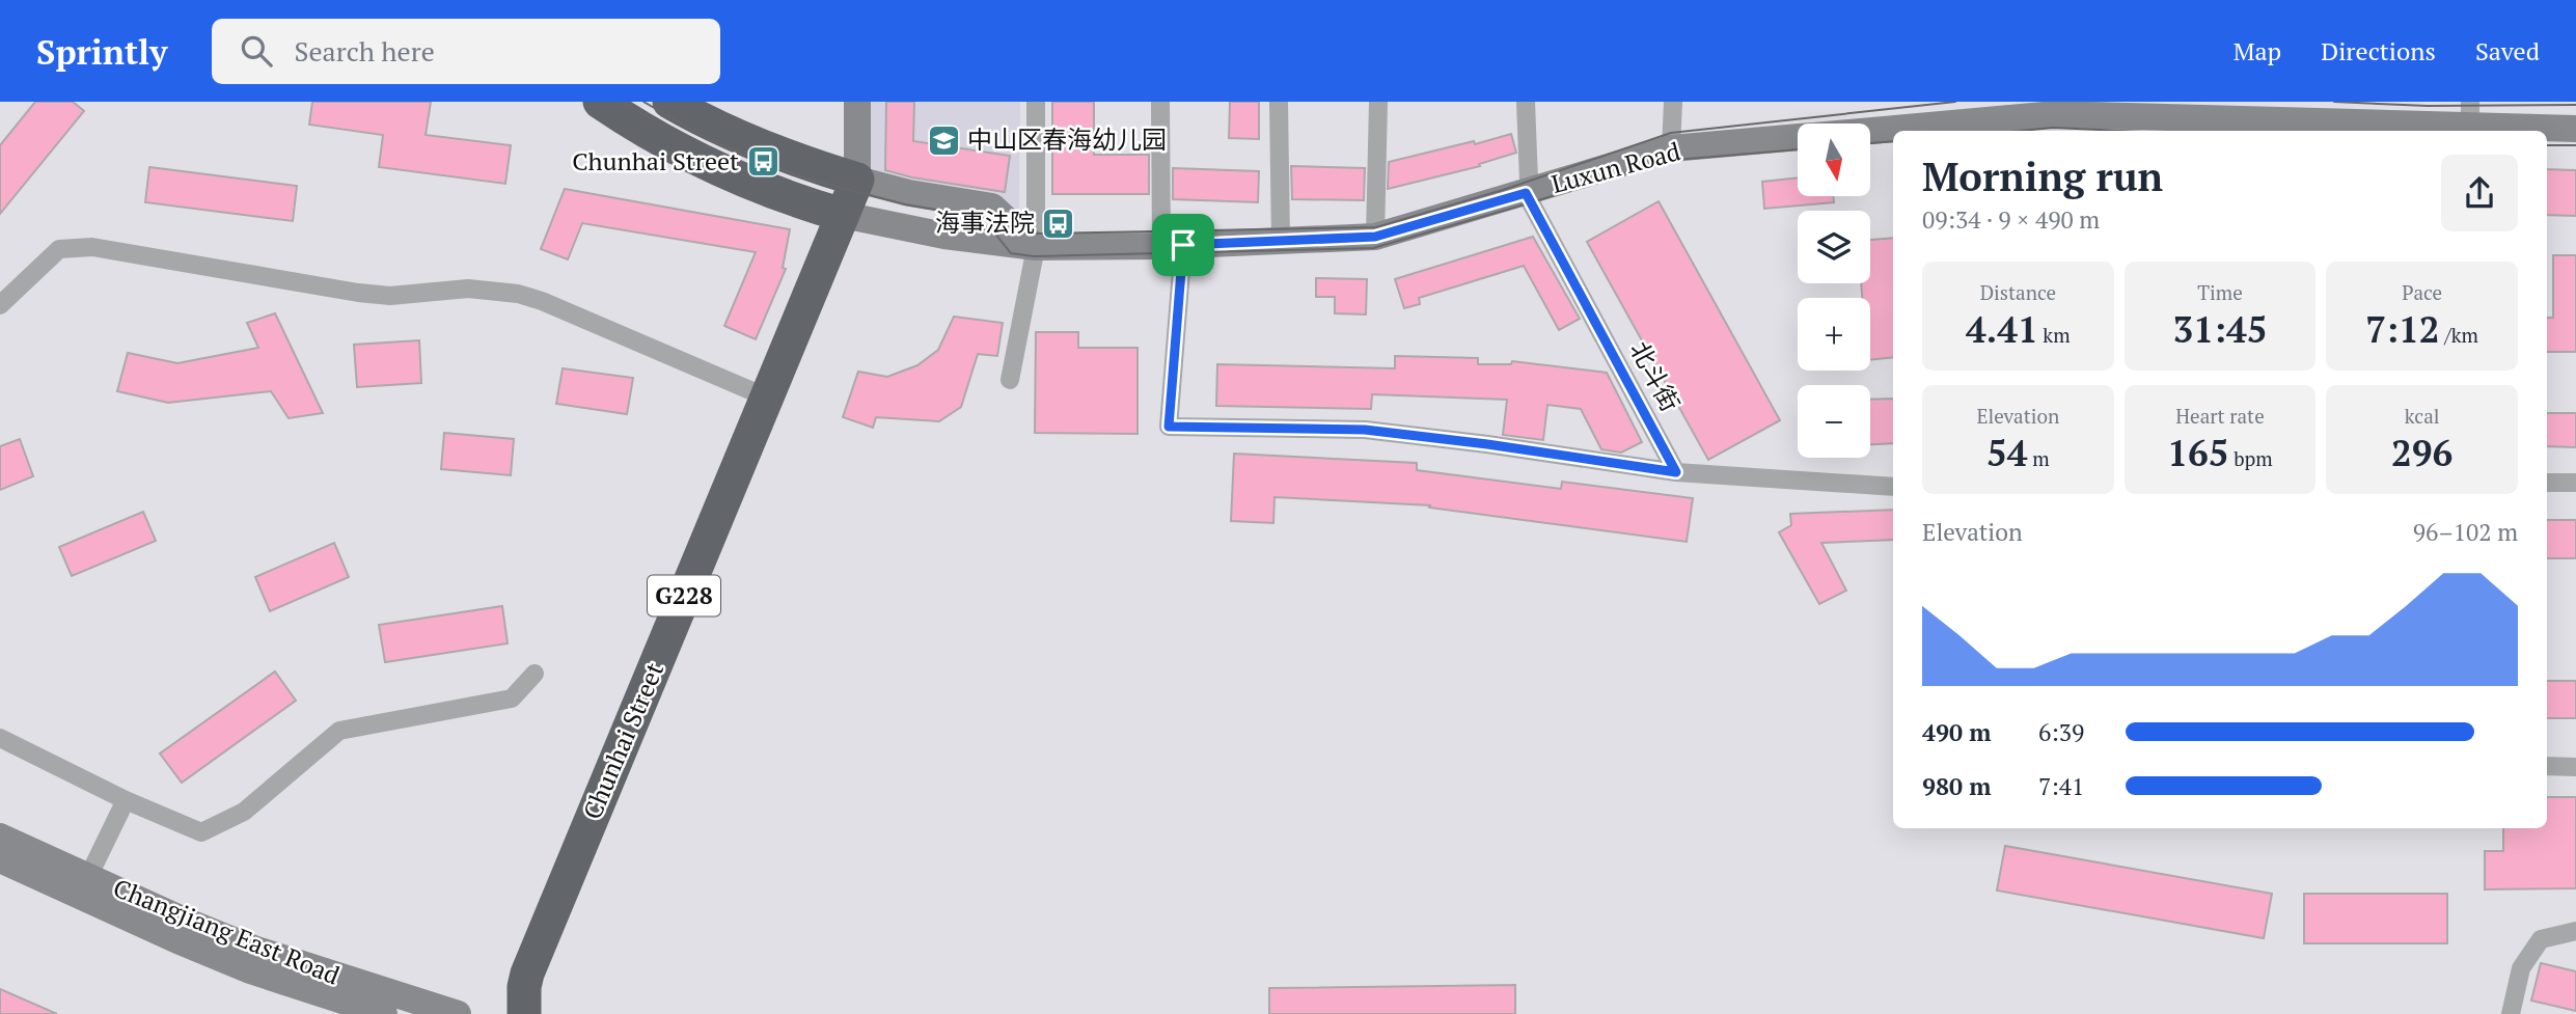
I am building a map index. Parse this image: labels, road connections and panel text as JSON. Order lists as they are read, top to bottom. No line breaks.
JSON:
{"streets":{"highway":["G228","Chunhai Street"],"main road":["Luxun Road","Changjiang East Road"],"street":["北斗街"]},"crossings":[["Luxun Road","北斗街"],["Luxun Road","Chunhai Street"]],"places":{"school or university":["中山区春海幼儿园"],"bus stop":["Chunhai Street","海事法院"]},"north":"bottom","page":{"header":"Sprintly","search":"Search here","nav":["Map","Directions","Saved"],"map_buttons":["+","−"],"heading":["Morning run","09:34 · 9 × 490 m"],"stats":[["Distance","4.41 km"],["Time","31:45"],["Pace","7:12 /km"],["Elevation","54 m"],["Heart rate","165 bpm"],["kcal","296"]],"chart":["Elevation","96–102 m"],"list":[{"name":"490 m","note":"6:39"},{"name":"980 m","note":"7:41"}]}}
